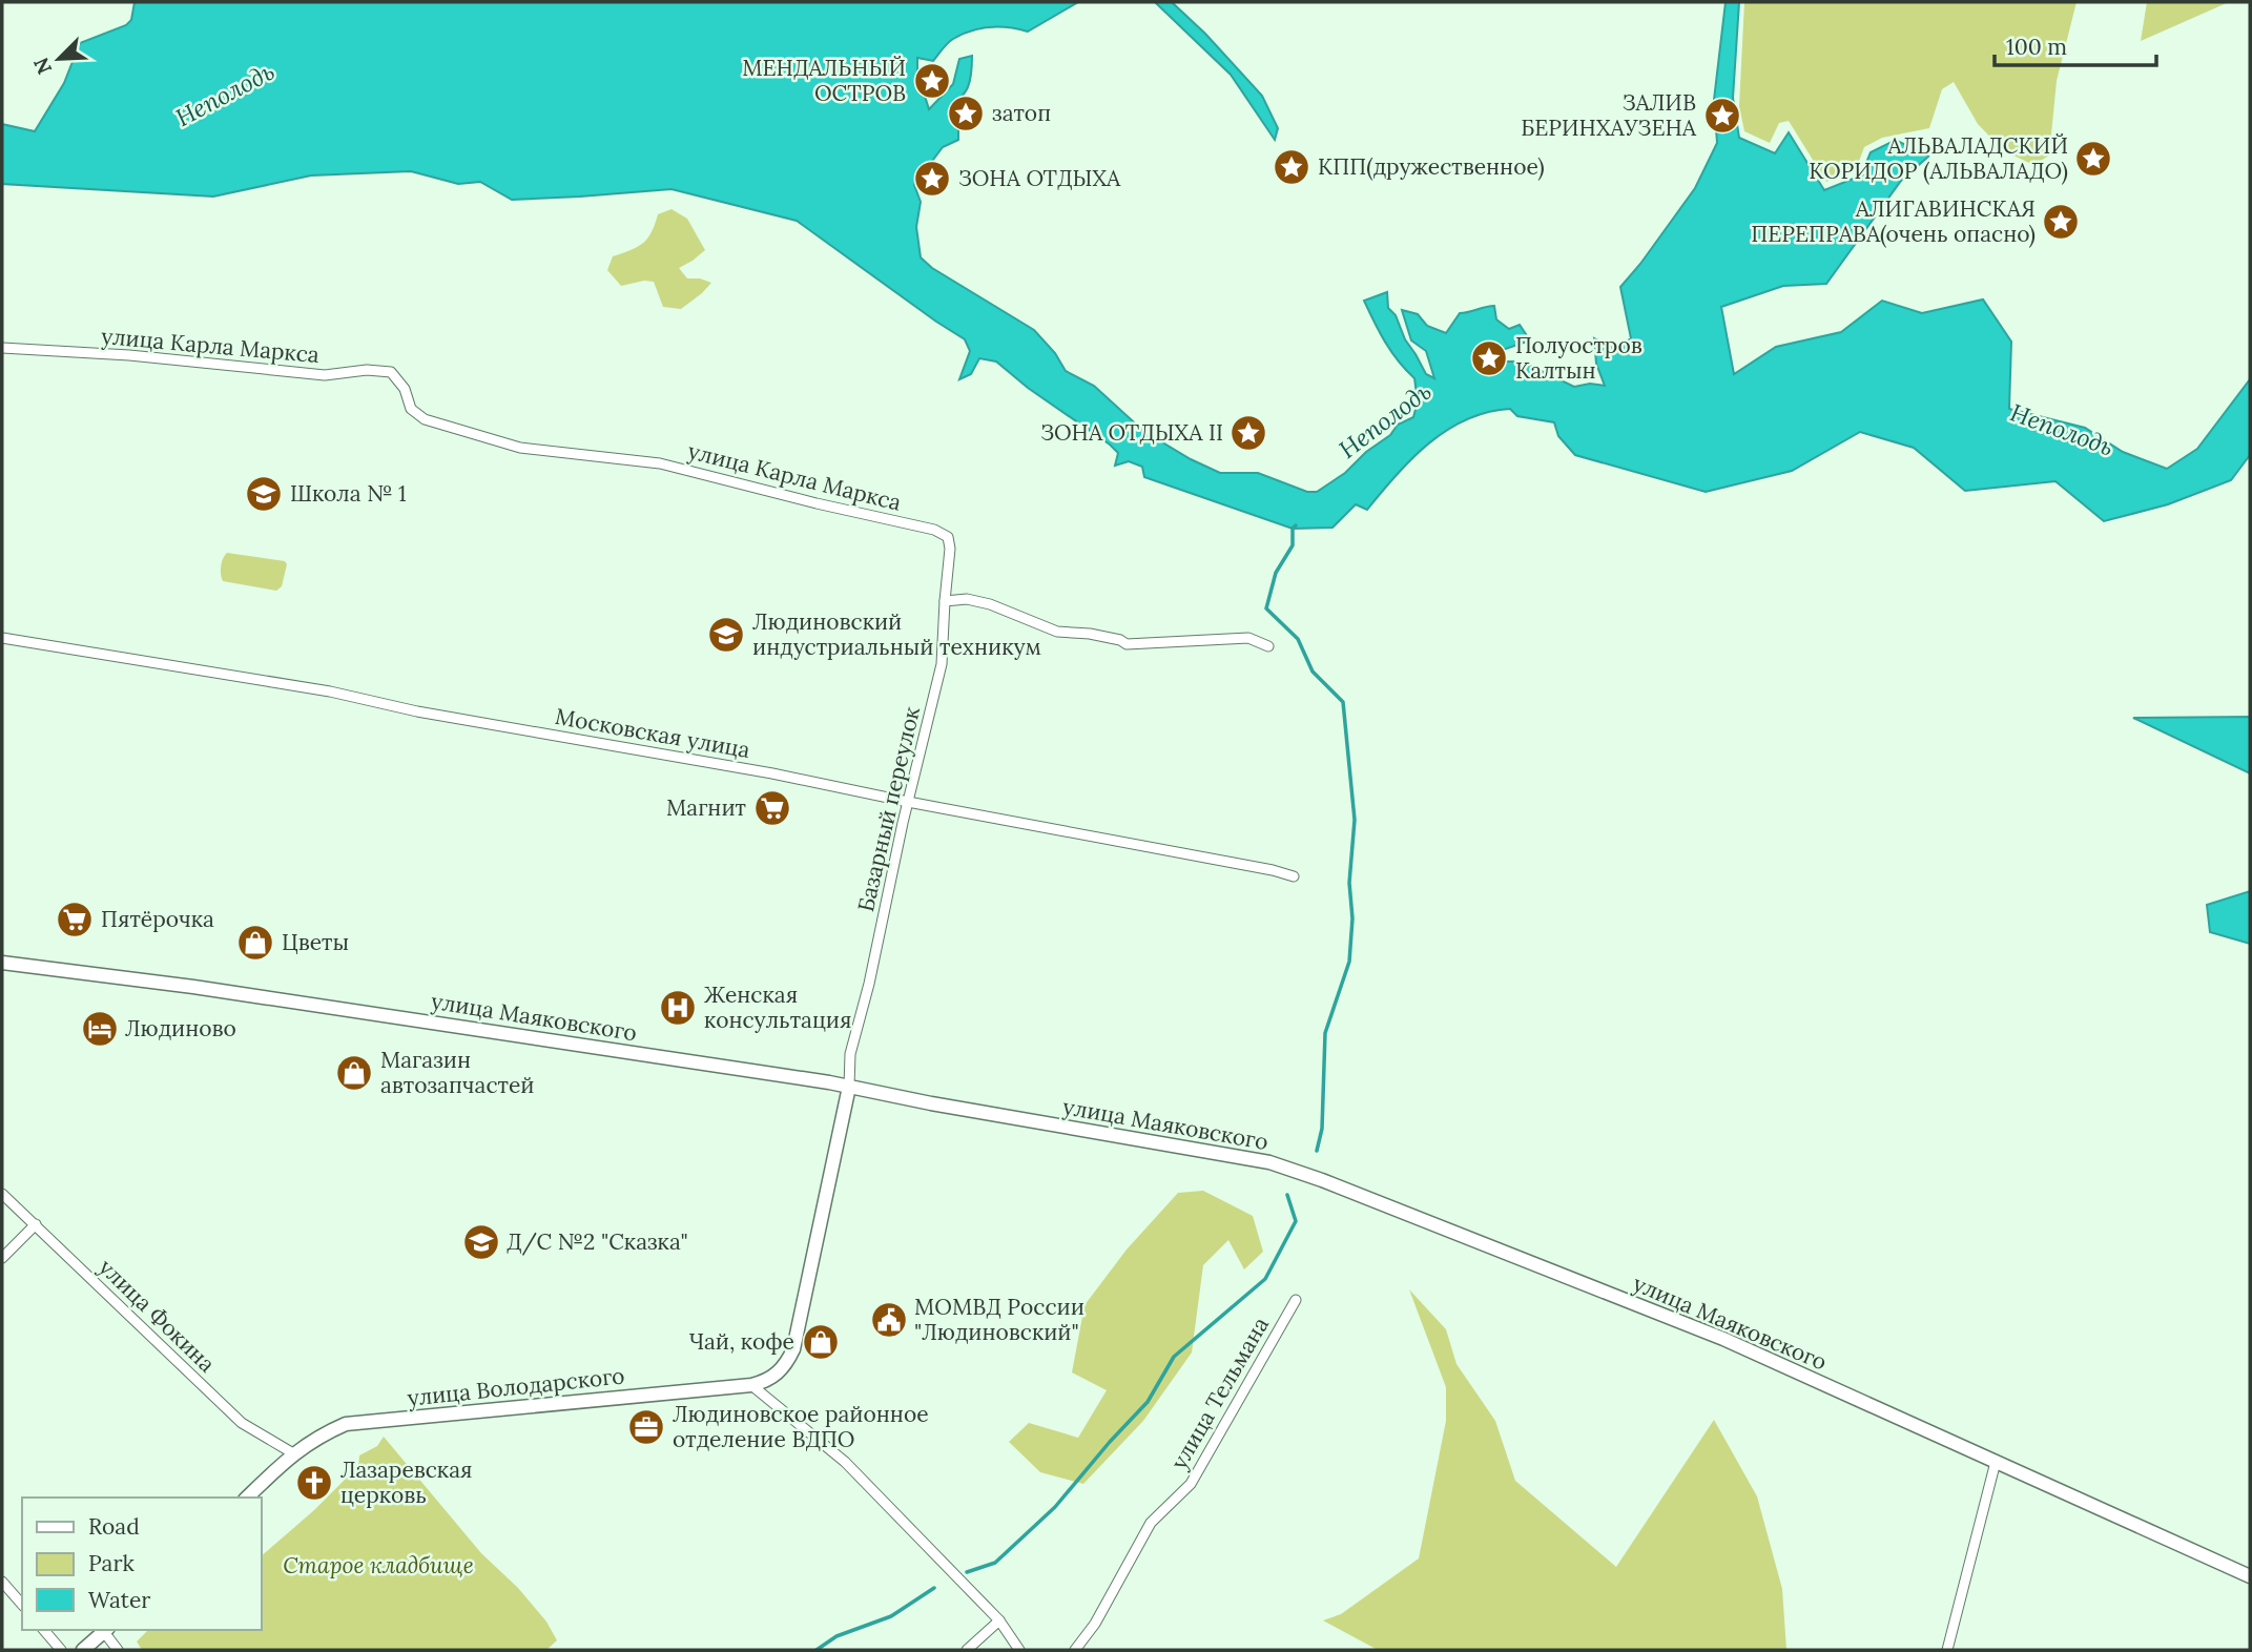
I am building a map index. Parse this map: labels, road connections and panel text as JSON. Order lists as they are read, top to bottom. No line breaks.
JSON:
{"streets":{"street":["улица Карла Маркса","Московская улица","Базарный переулок","улица Маяковского","улица Фокина","улица Володарского","улица Тельмана"]},"crossings":[["улица Карла Маркса","Базарный переулок"],["Московская улица","Базарный переулок"],["Базарный переулок","улица Маяковского"],["Базарный переулок","улица Володарского"],["улица Маяковского","улица Володарского"],["улица Фокина","улица Володарского"]],"water":["Неполодь"],"parks":["Старое кладбище"],"places":{"place":["МЕНДАЛЬНЫЙ ОСТРОВ","затоп","ЗАЛИВ БЕРИНХАУЗЕНА","АЛЬВАЛАДСКИЙ КОРИДОР (АЛЬВАЛАДО)","КПП(дружественное)","ЗОНА ОТДЫХА","АЛИГАВИНСКАЯ ПЕРЕПРАВА(очень опасно)","Полуостров Калтын","ЗОНА ОТДЫХА II"],"school or university":["Школа № 1","Людиновский индустриальный техникум","Д/С №2 \"Сказка\""],"supermarket":["Магнит","Пятёрочка"],"shop":["Цветы","Магазин автозапчастей","Чай, кофе"],"hospital":["Женская консультация"],"hotel":["Людиново"],"public building":["МОМВД России \"Людиновский\""],"office":["Людиновское районное отделение ВДПО"],"church":["Лазаревская церковь"]},"legend":["Road","Park","Water"],"scale_bar":"100 m","north":"bottom left"}
